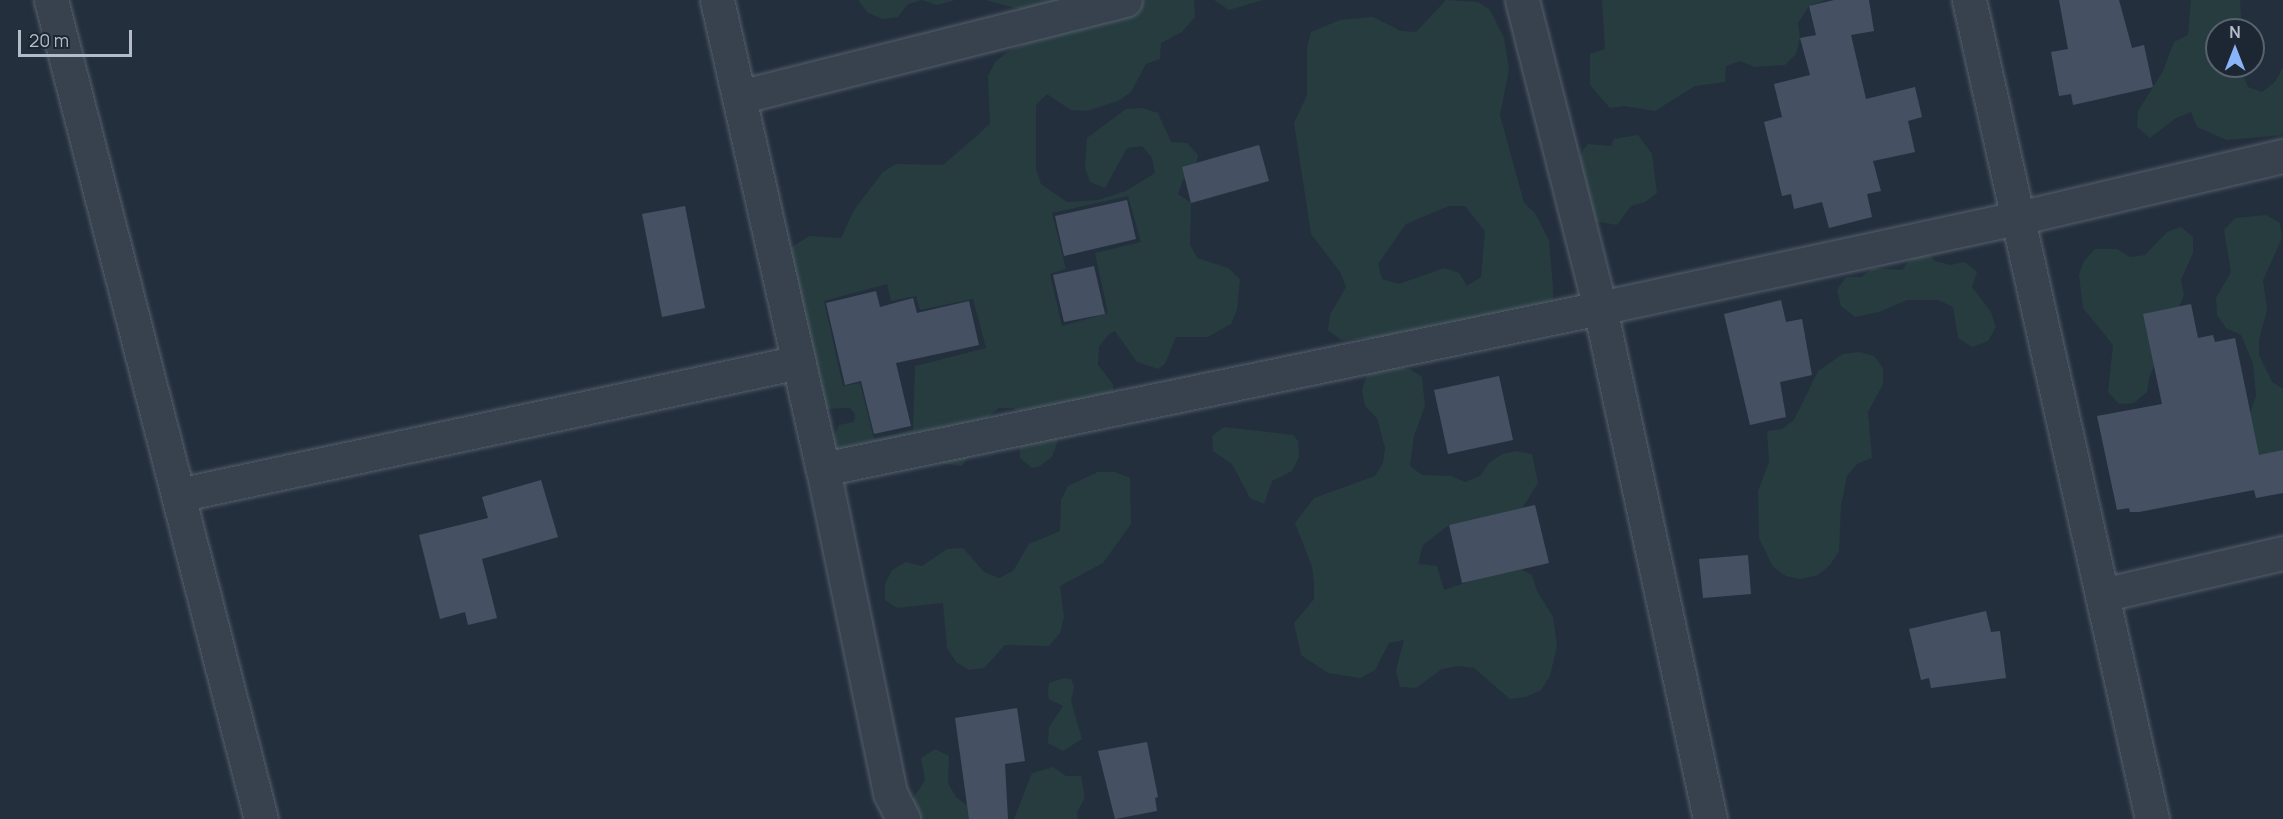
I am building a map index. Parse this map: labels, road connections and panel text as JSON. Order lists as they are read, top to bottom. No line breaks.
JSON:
{"scale_bar":"20 m","north":"top"}
